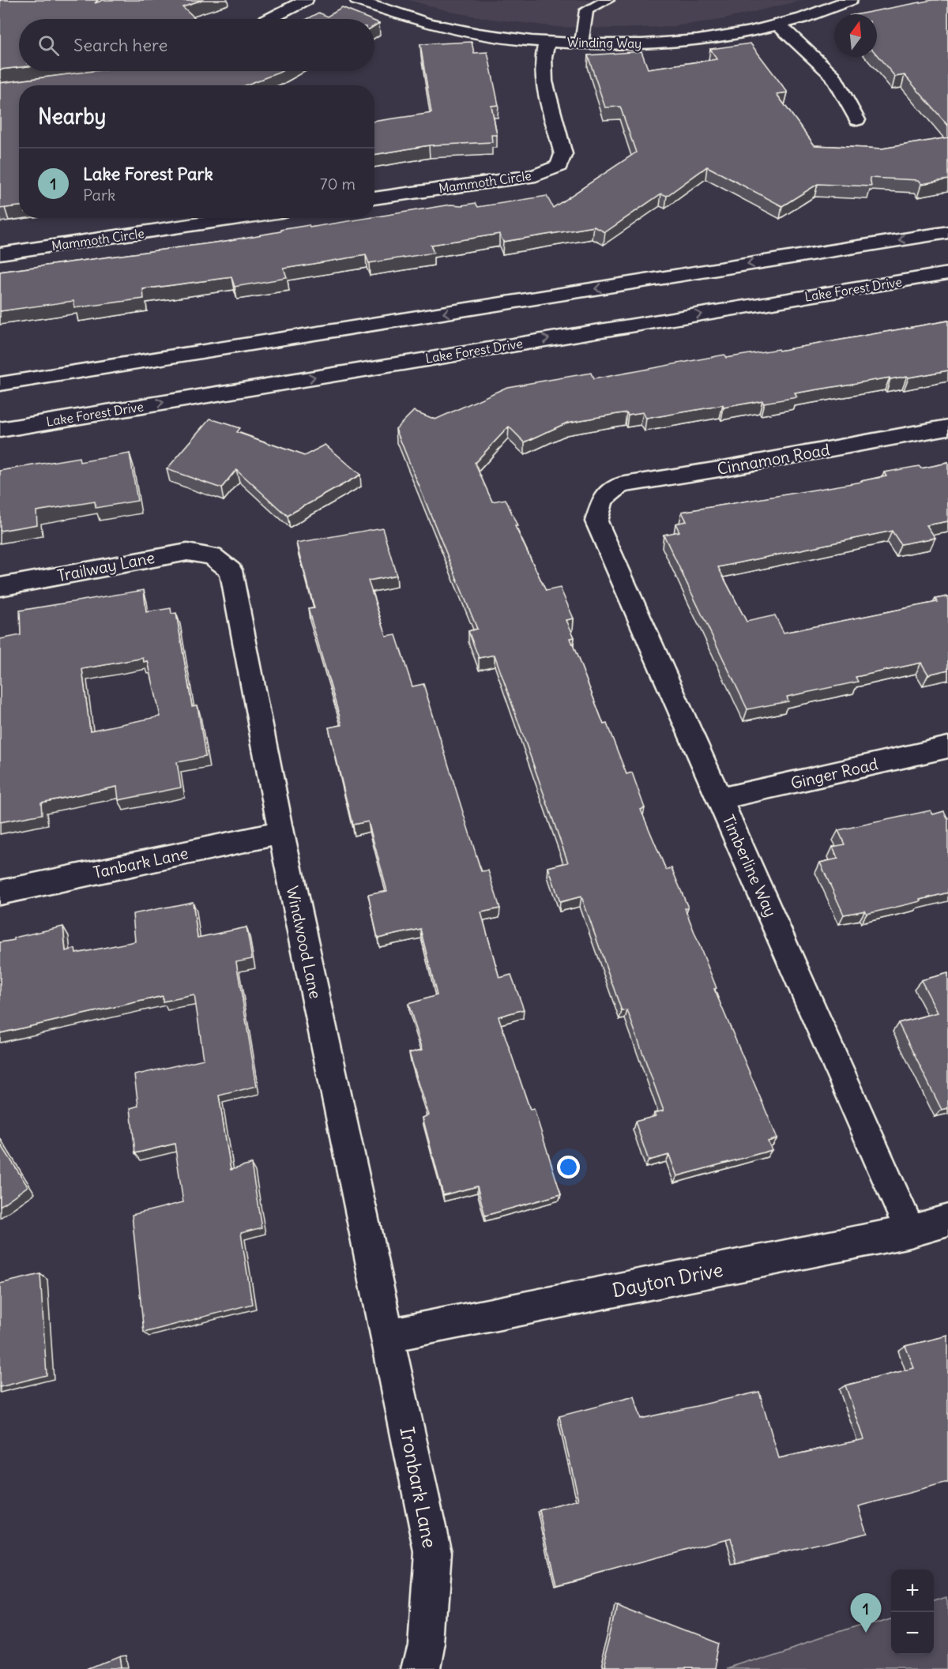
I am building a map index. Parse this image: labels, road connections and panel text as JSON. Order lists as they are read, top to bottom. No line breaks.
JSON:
{"streets":{"street":["Winding Way","Mammoth Circle","Lake Forest Drive","Cinnamon Road","Trailway Lane","Ginger Road","Tanbark Lane","Timberline Way","Windwood Lane","Dayton Drive","Ironbark Lane"]},"crossings":[["Winding Way","Mammoth Circle"],["Cinnamon Road","Timberline Way"],["Trailway Lane","Windwood Lane"],["Ginger Road","Timberline Way"],["Tanbark Lane","Windwood Lane"],["Timberline Way","Dayton Drive"],["Windwood Lane","Dayton Drive"],["Windwood Lane","Ironbark Lane"],["Dayton Drive","Ironbark Lane"]],"north":"top","page":{"search":"Search here","heading":"Nearby","list":[{"mark":"1","name":"Lake Forest Park","note":"Park","value":"70 m"}],"map_buttons":["+","−"],"pins":"1"}}
